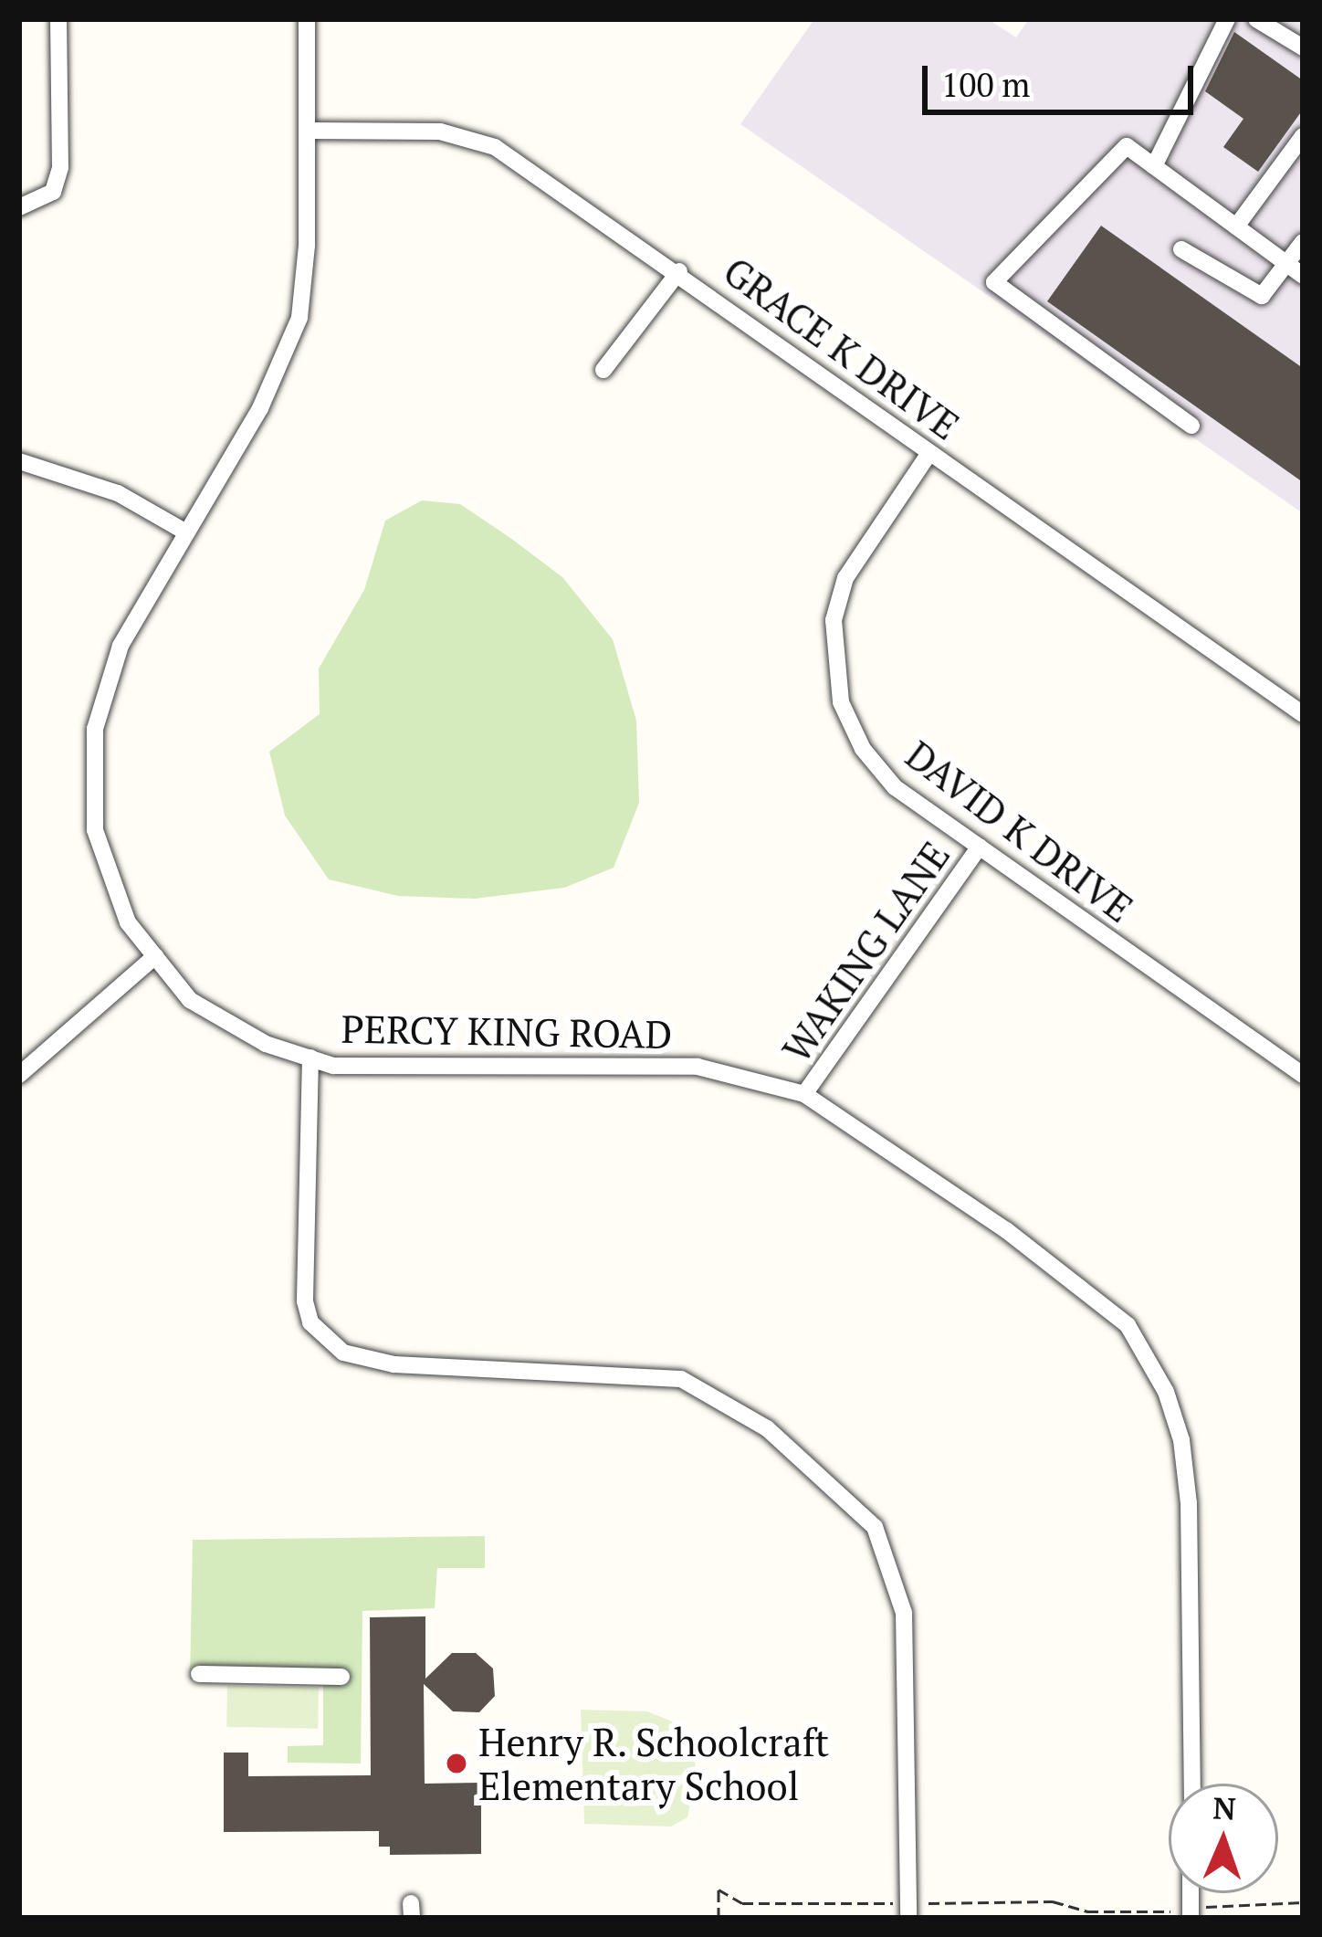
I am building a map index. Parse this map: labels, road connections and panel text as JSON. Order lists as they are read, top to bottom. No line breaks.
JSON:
{"streets":{"street":["GRACE K DRIVE","DAVID K DRIVE","WAKING LANE","PERCY KING ROAD"]},"crossings":[["GRACE K DRIVE","DAVID K DRIVE"],["GRACE K DRIVE","PERCY KING ROAD"],["DAVID K DRIVE","WAKING LANE"],["WAKING LANE","PERCY KING ROAD"]],"places":["Henry R. Schoolcraft Elementary School"],"scale_bar":"100 m","north":"top"}
